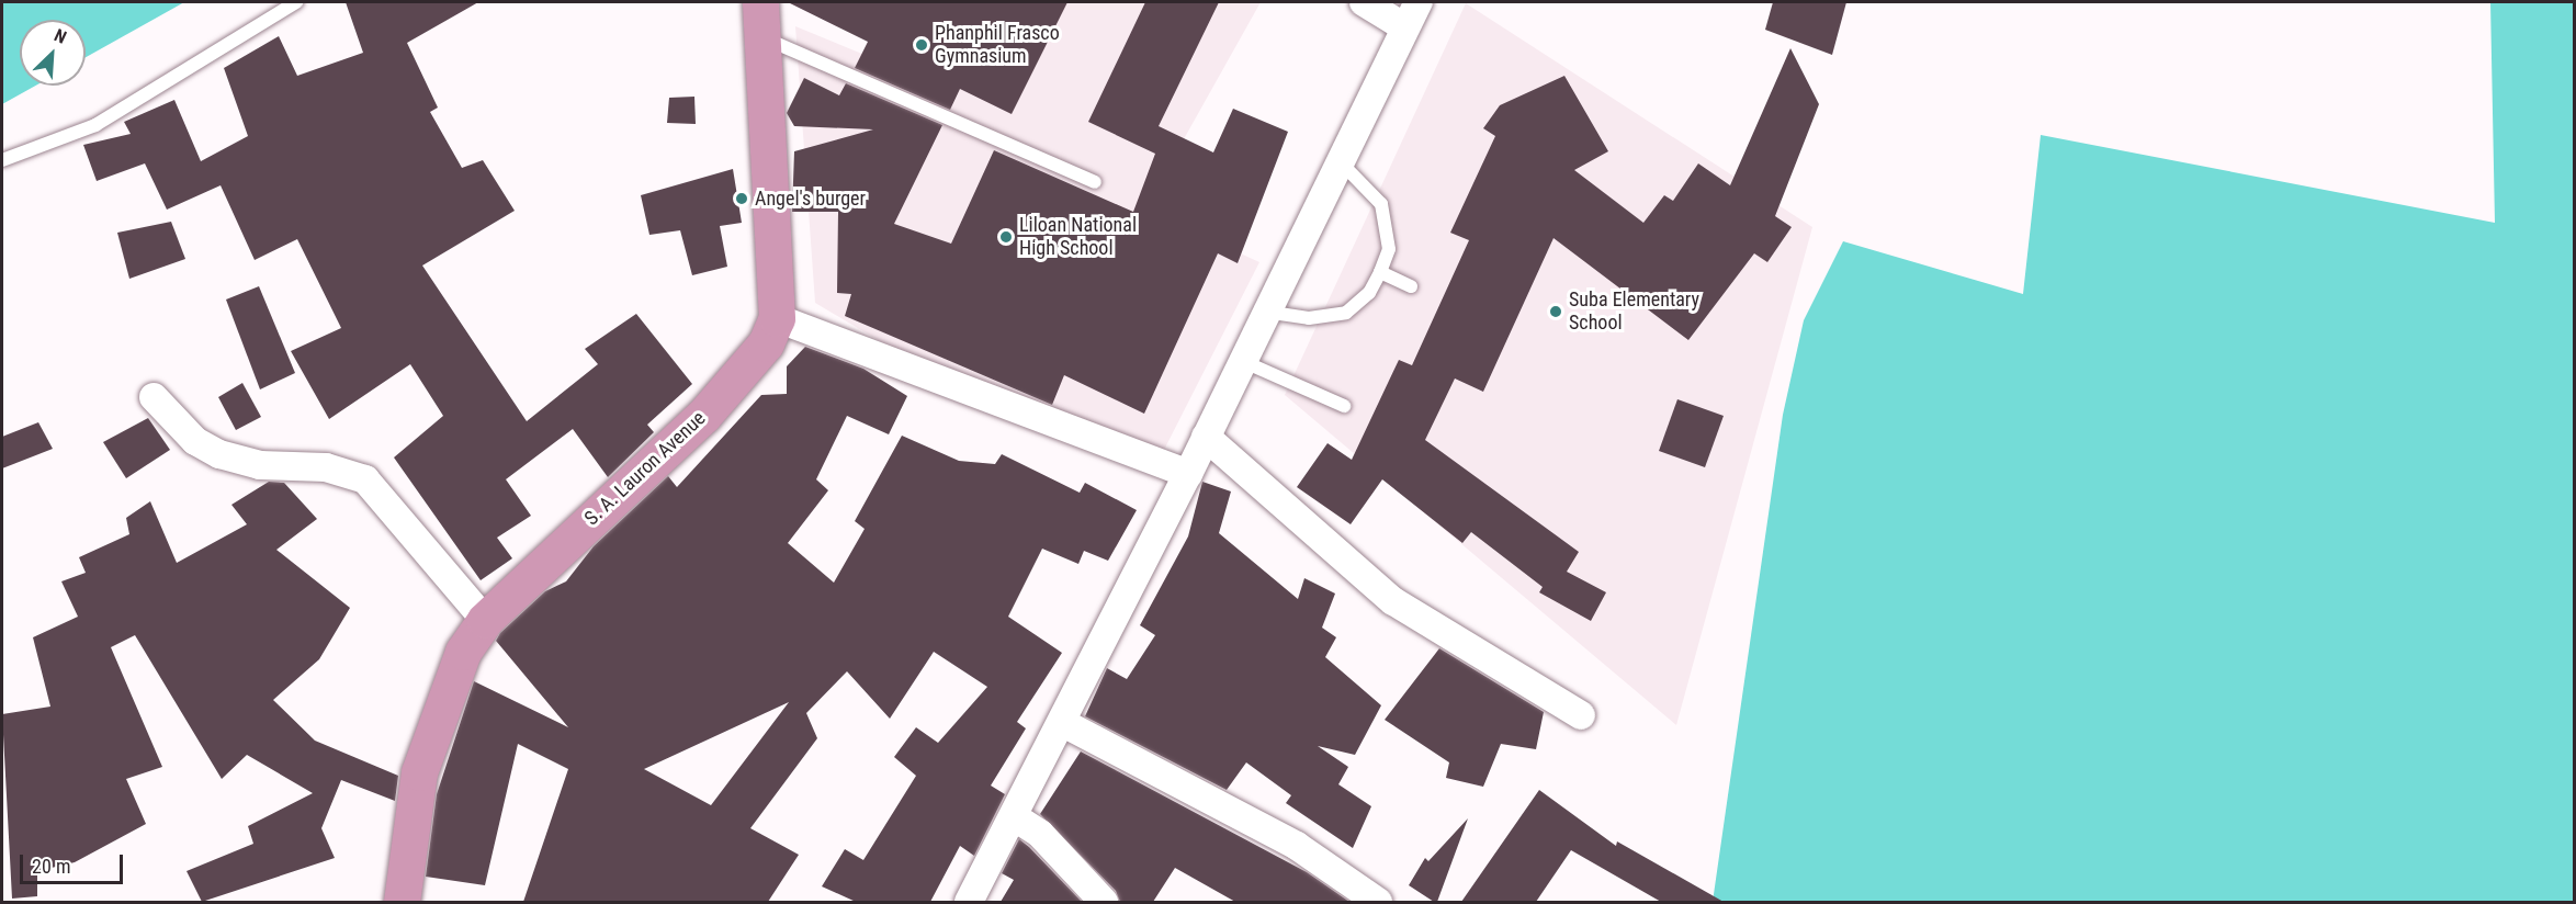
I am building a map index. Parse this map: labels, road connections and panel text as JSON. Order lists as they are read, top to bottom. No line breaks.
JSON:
{"streets":{"highway":["S. A. Lauron Avenue"]},"places":["Phanphil Frasco Gymnasium","Angel's burger","Liloan National High School","Suba Elementary School"],"scale_bar":"20 m","north":"top right"}
